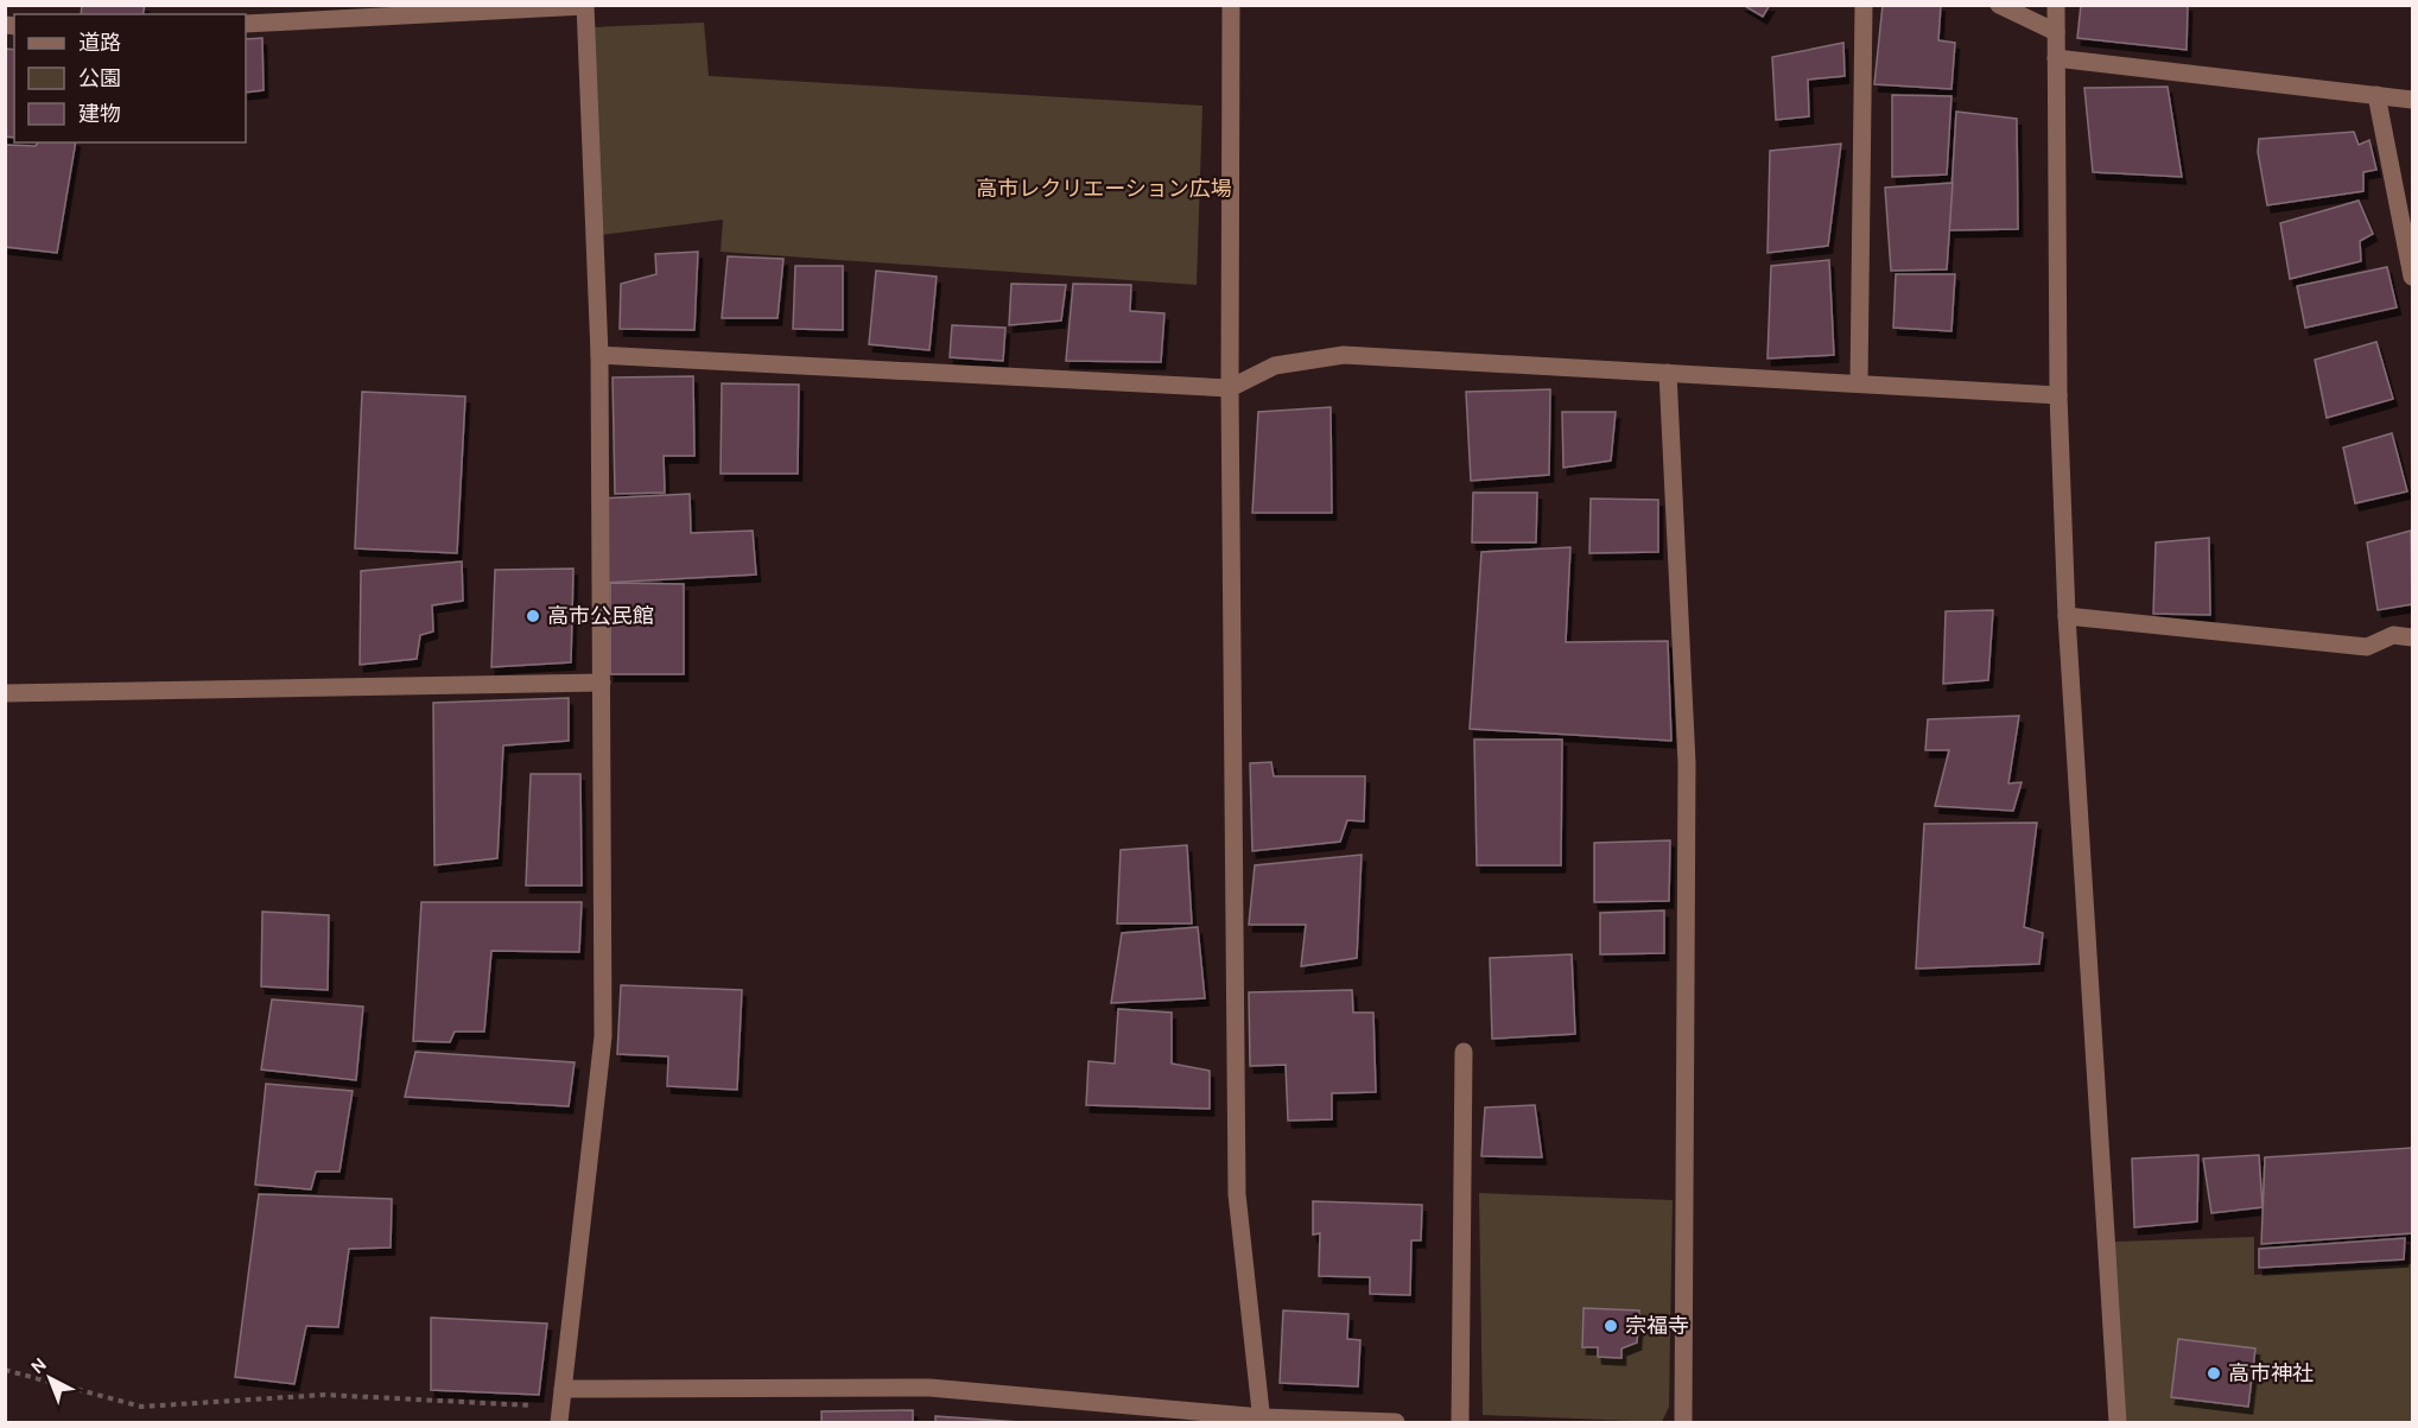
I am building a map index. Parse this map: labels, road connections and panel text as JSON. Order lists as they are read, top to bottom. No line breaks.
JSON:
{"parks":["高市レクリエーション広場"],"places":["高市公民館","宗福寺","高市神社"],"legend":["道路","公園","建物"],"north":"top left"}
